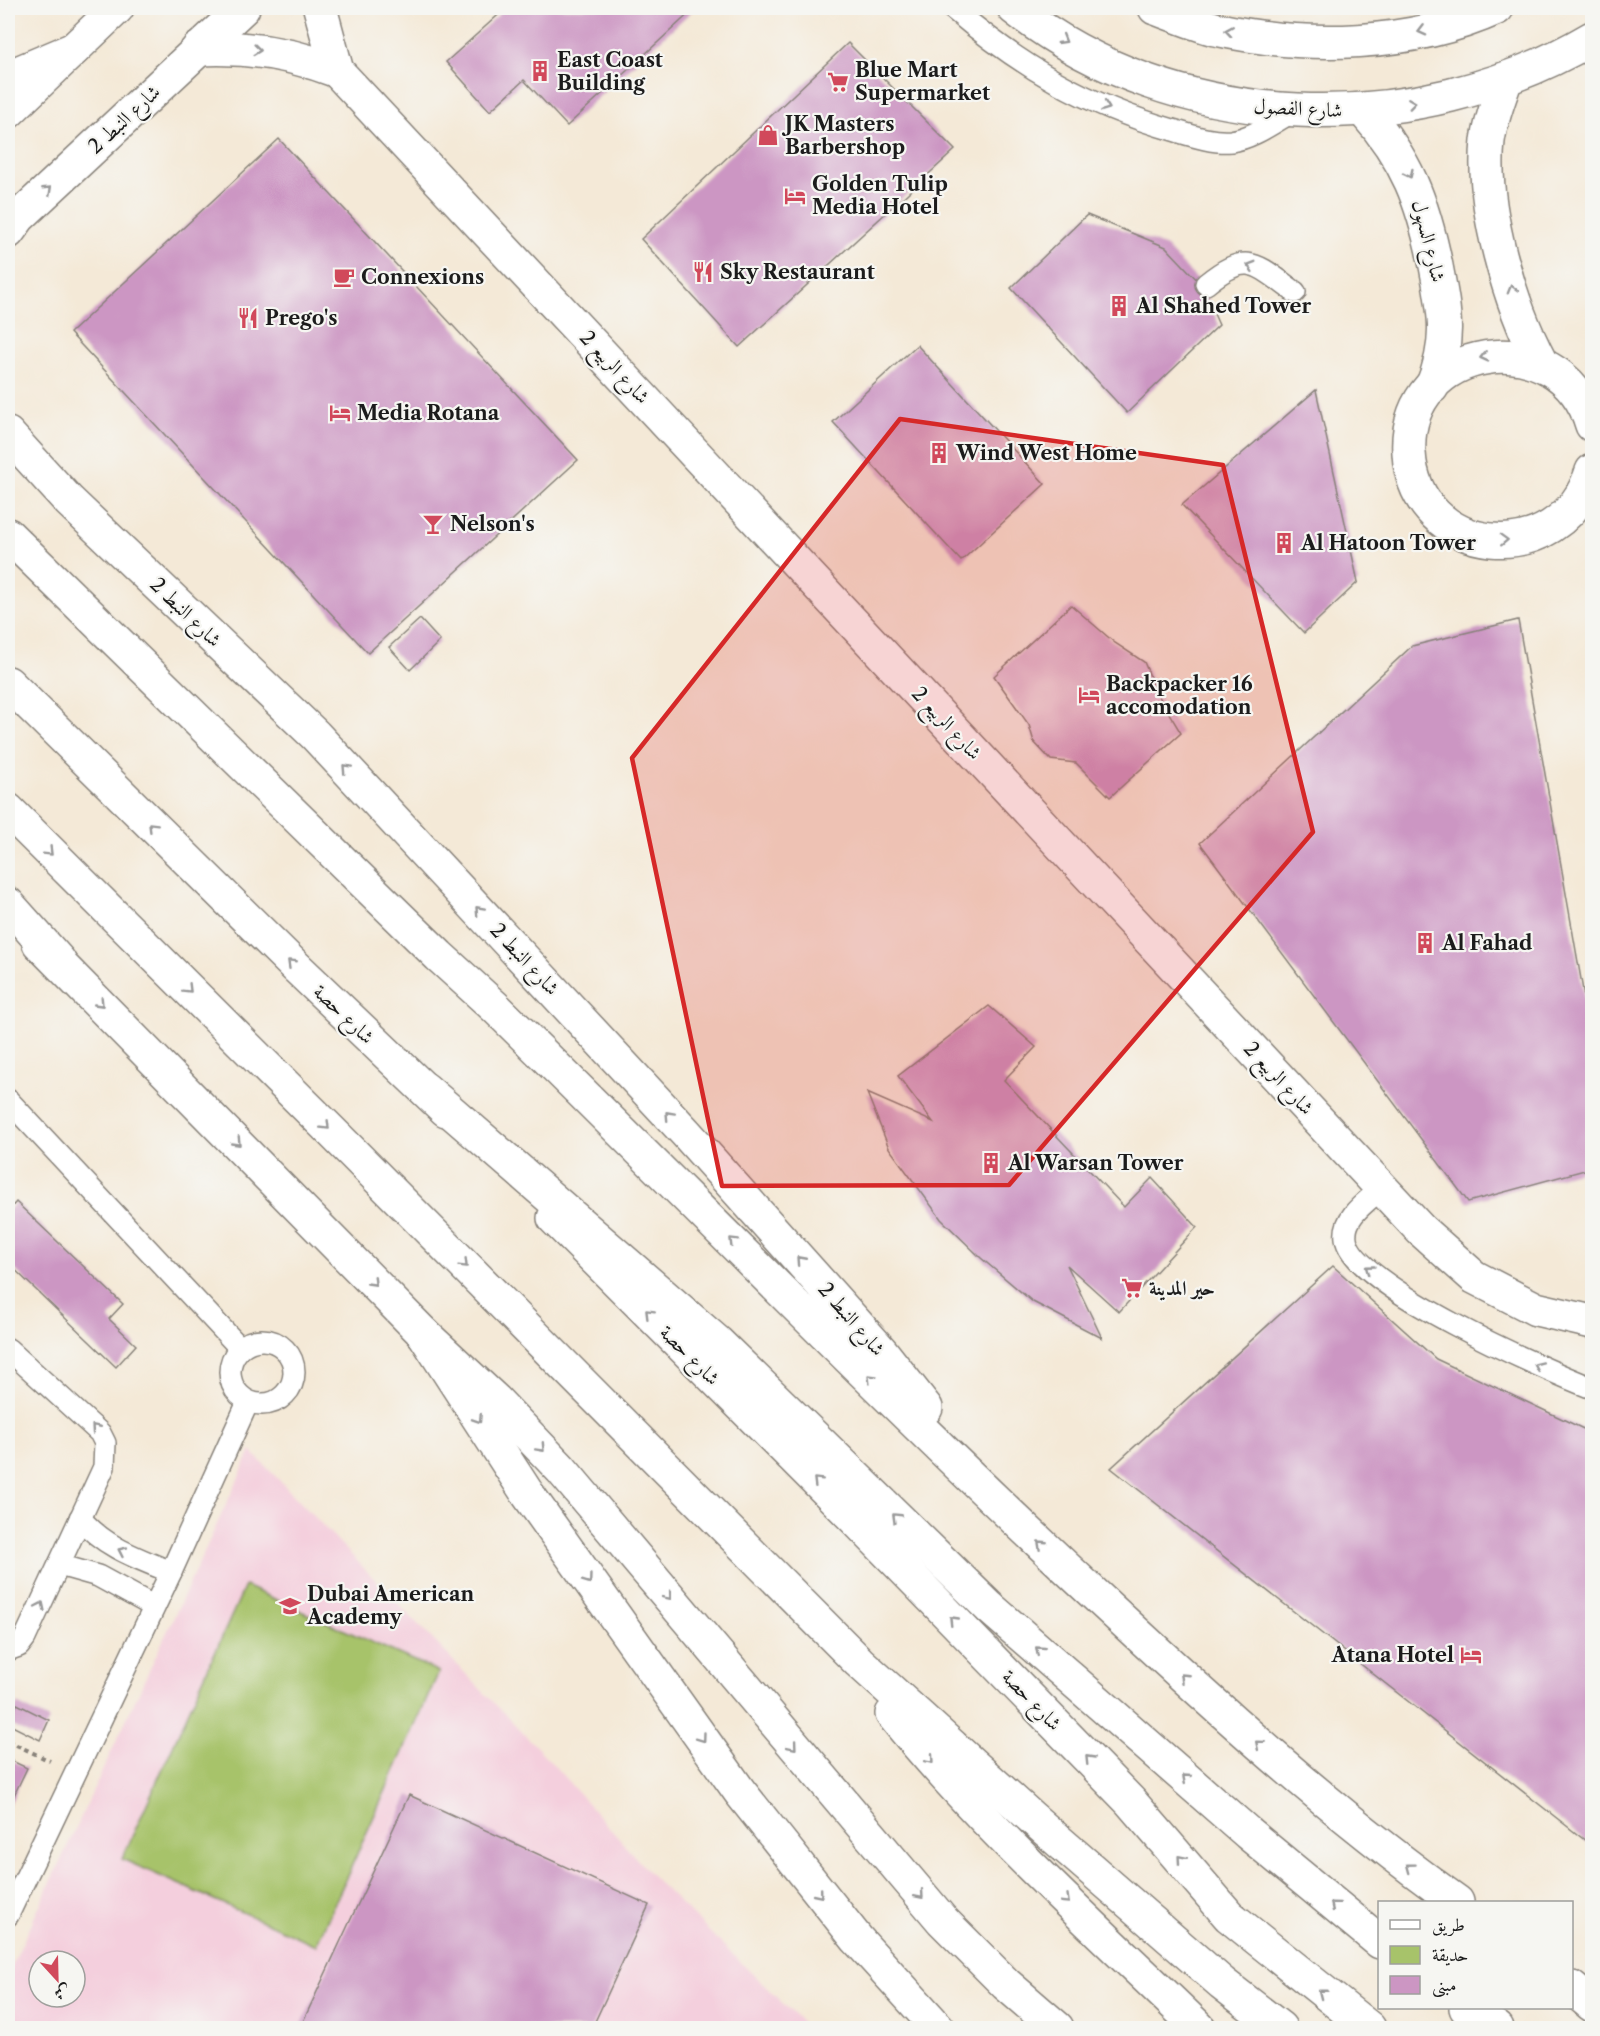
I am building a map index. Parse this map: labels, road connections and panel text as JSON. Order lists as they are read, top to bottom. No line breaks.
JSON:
{"streets":{"main road":["شارع الفصول","شارع النبط 2","شارع السهول","شارع الربيع 2","شارع حصة"]},"crossings":[["شارع الفصول","شارع السهول"],["شارع النبط 2","شارع الربيع 2"]],"places":{"building":["East Coast Building","Al Shahed Tower","Wind West Home","Al Hatoon Tower","Al Fahad","Al Warsan Tower"],"supermarket":["Blue Mart Supermarket","حير المدينة"],"shop":["JK Masters Barbershop"],"hotel":["Golden Tulip Media Hotel","Media Rotana","Backpacker 16 accomodation","Atana Hotel"],"restaurant":["Sky Restaurant","Prego's"],"cafe":["Connexions"],"bar":["Nelson's"],"school or university":["Dubai American Academy"]},"legend":["طريق","حديقة","مبنى"],"north":"bottom"}
